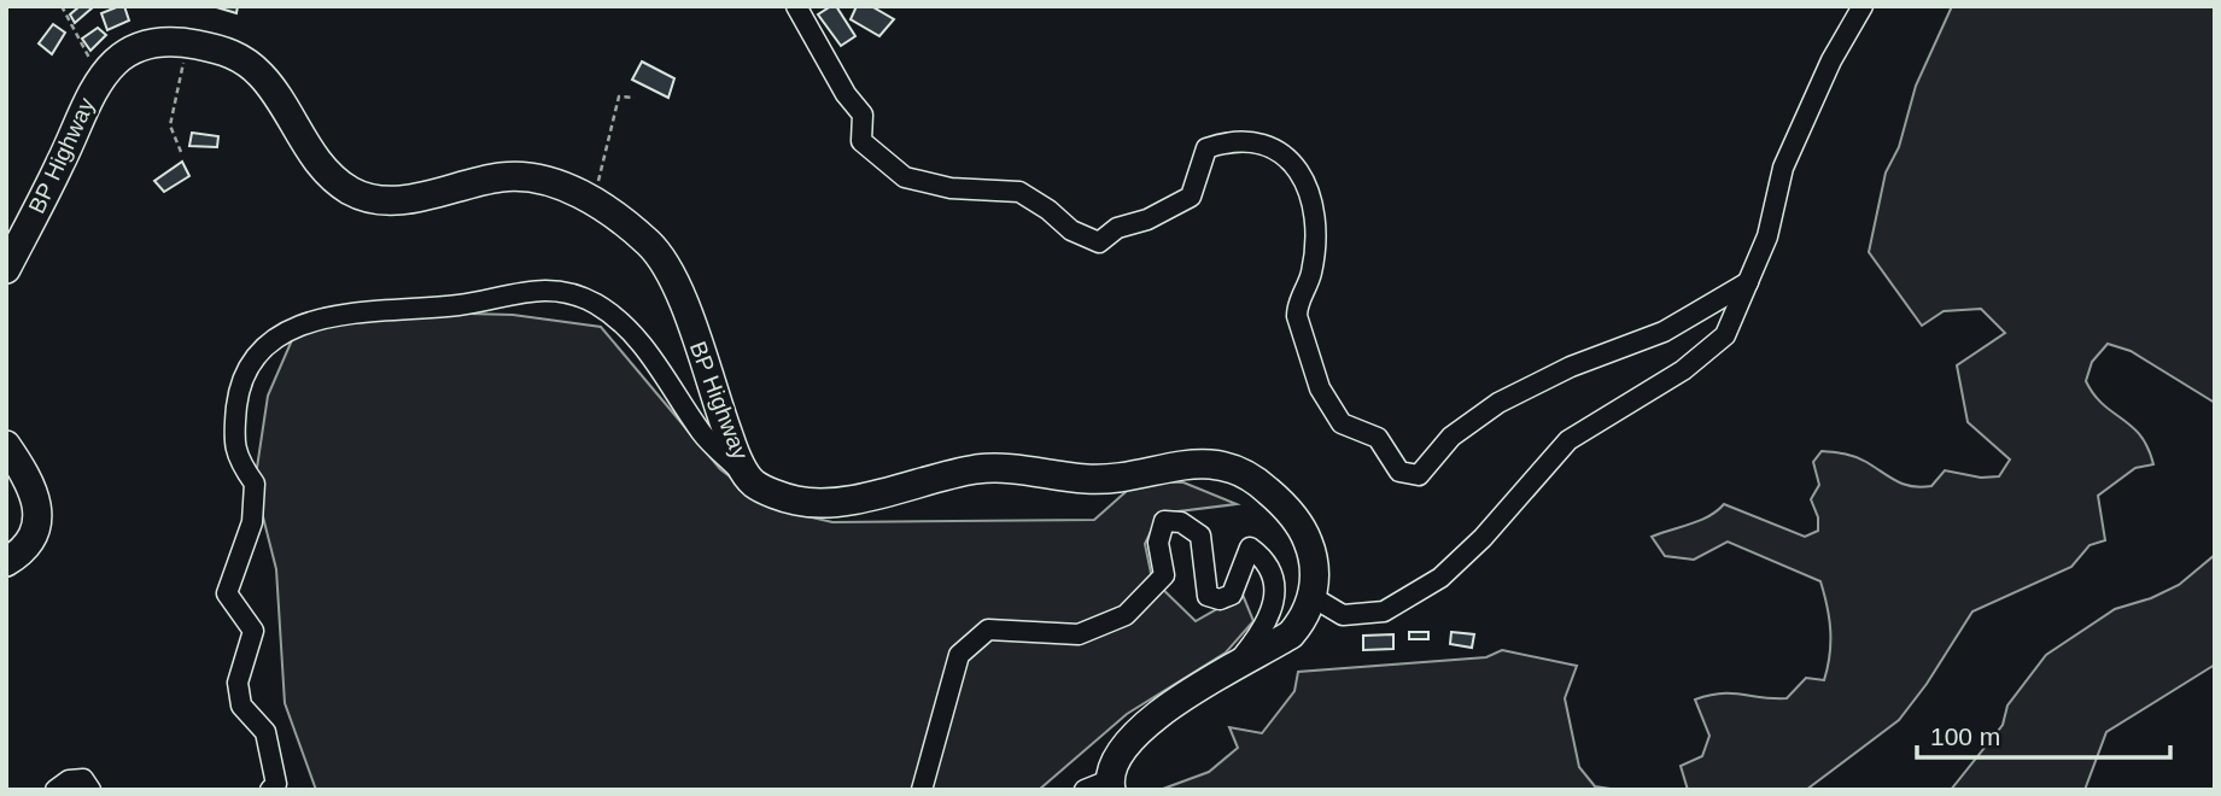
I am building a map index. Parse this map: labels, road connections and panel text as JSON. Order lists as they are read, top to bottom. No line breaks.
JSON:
{"streets":{"highway":["BP Highway"]},"scale_bar":"100 m"}
